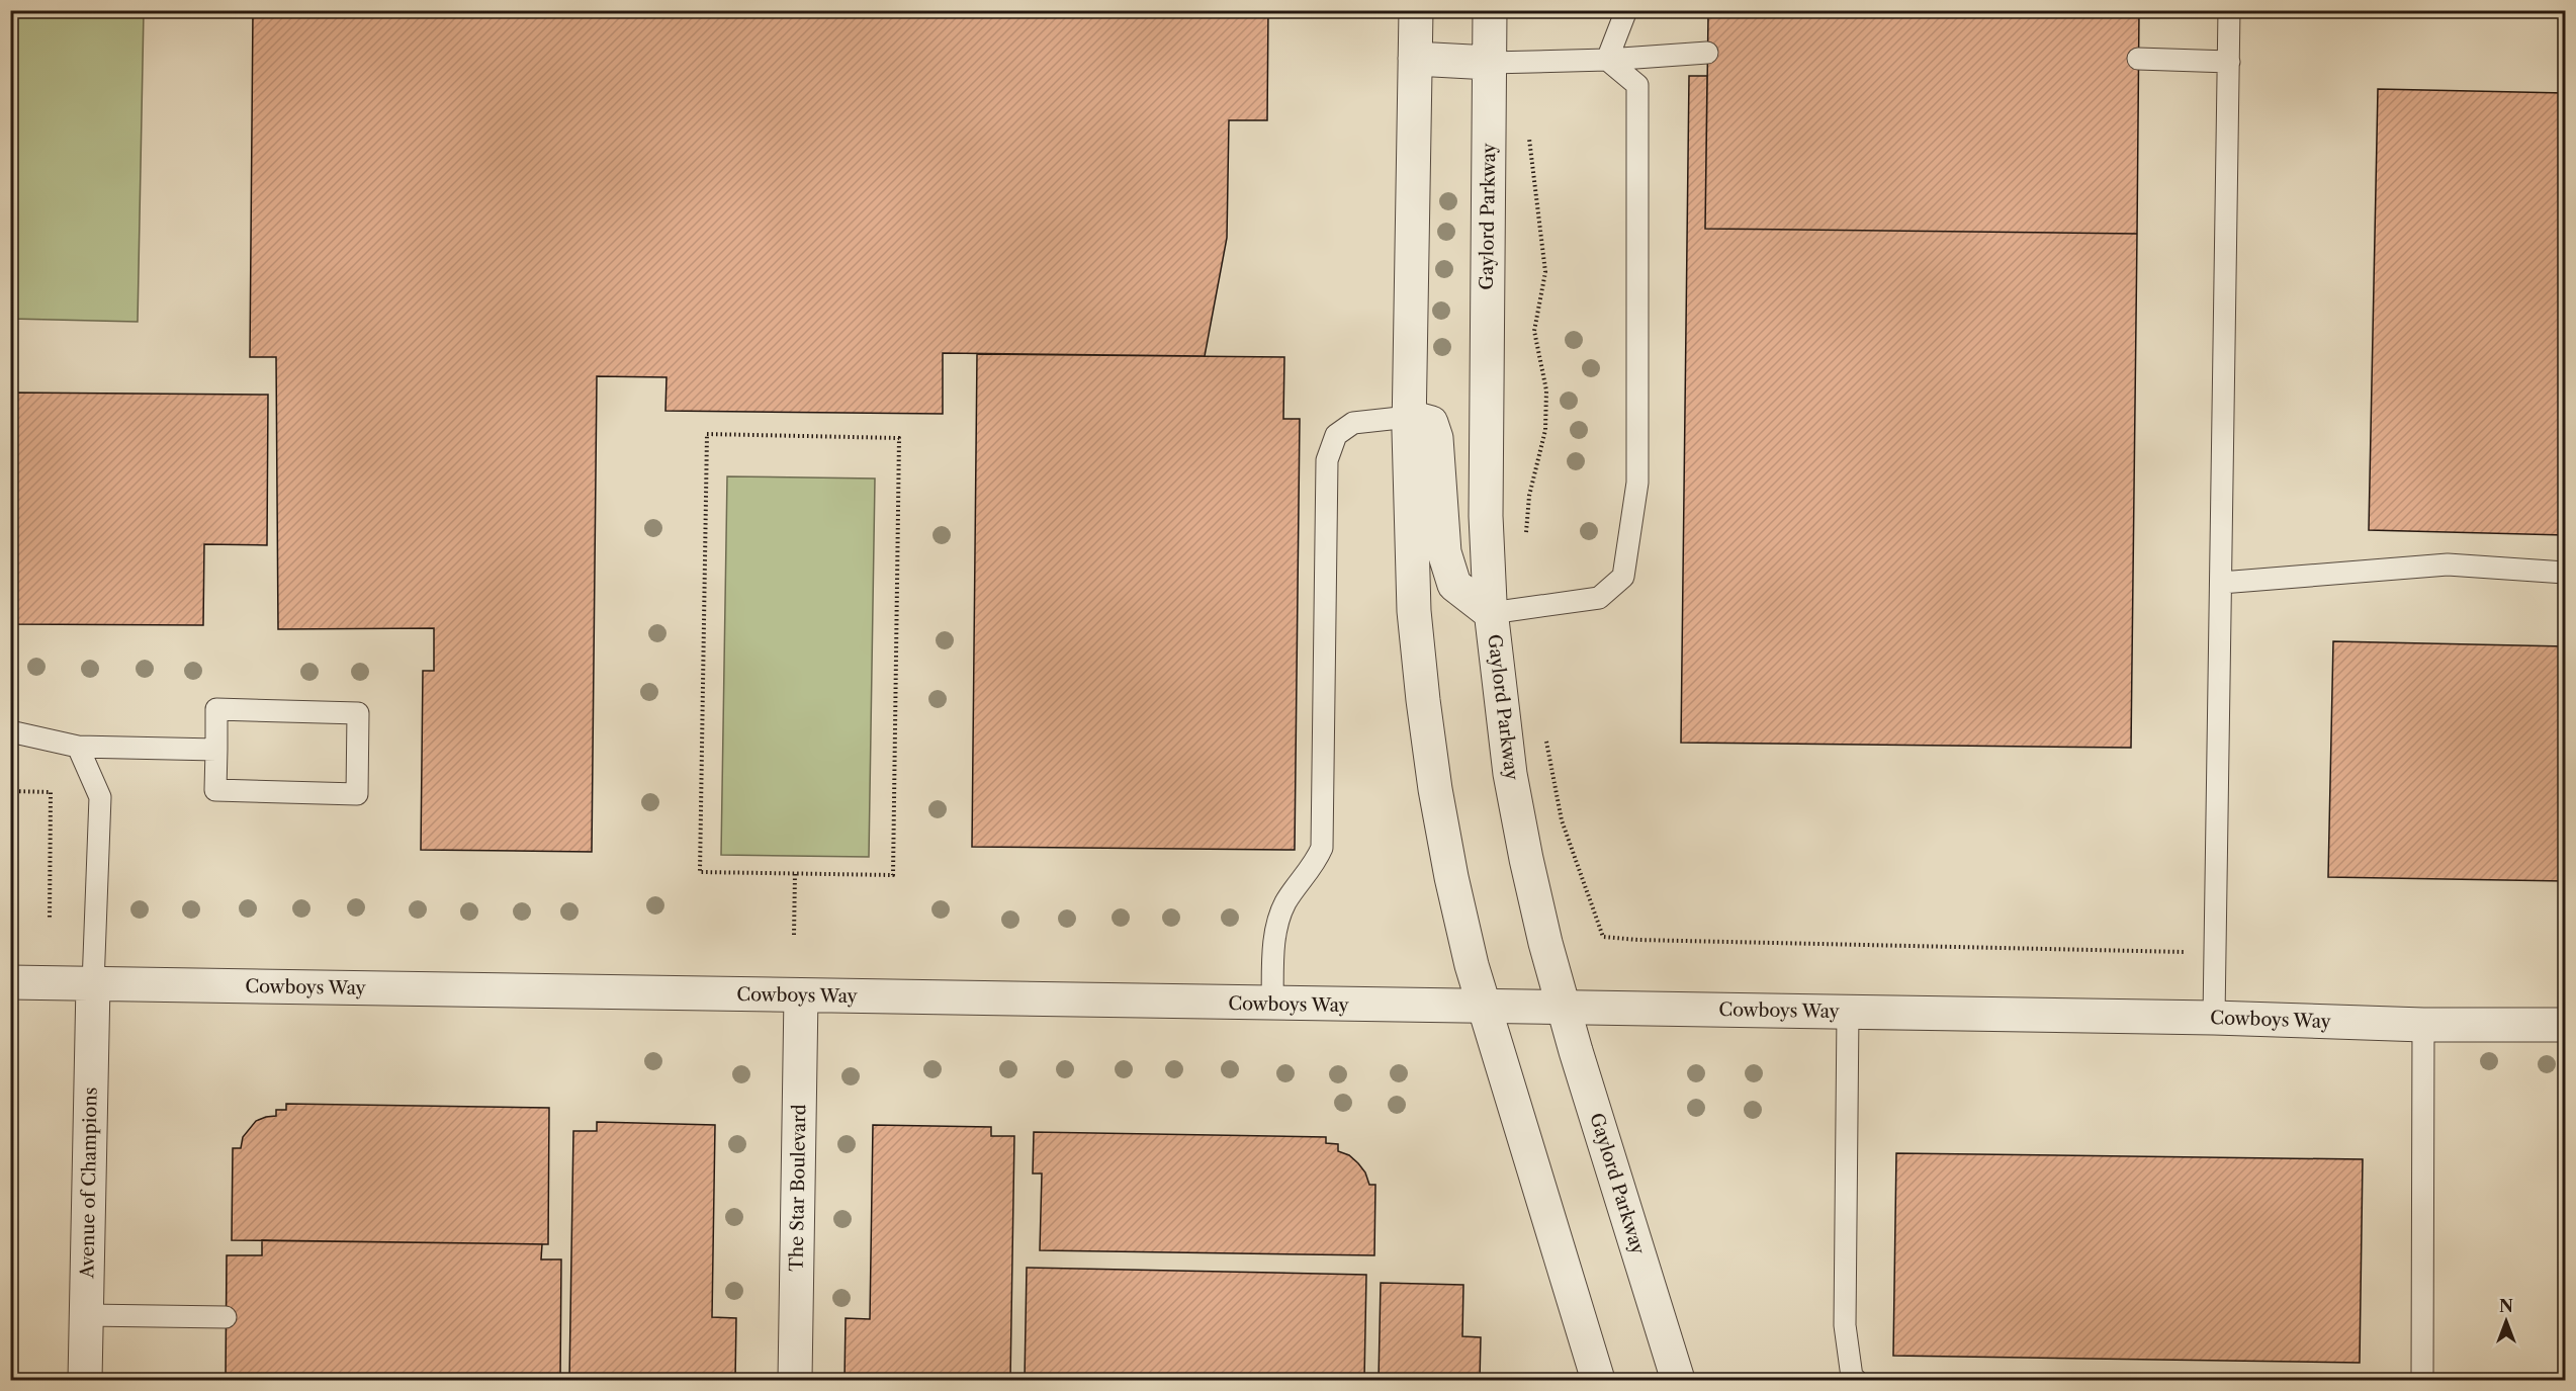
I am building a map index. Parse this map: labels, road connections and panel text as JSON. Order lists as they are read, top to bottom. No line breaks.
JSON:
{"streets":{"street":["Gaylord Parkway","Cowboys Way","Avenue of Champions","The Star Boulevard"]},"crossings":[["Gaylord Parkway","Cowboys Way"],["Cowboys Way","Avenue of Champions"],["Cowboys Way","The Star Boulevard"]],"north":"top"}
